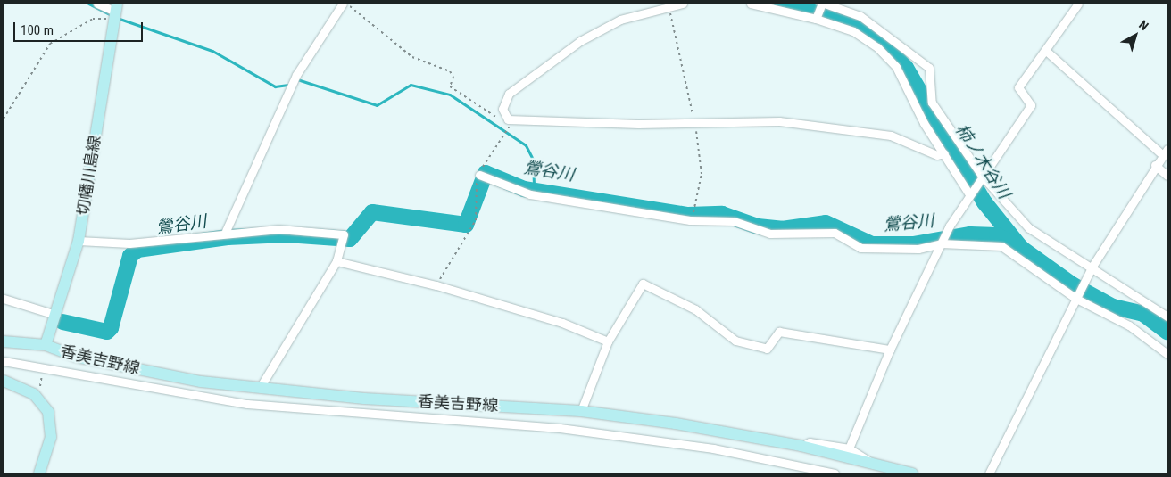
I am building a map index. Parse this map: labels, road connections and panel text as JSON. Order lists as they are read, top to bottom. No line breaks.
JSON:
{"streets":{"main road":["切幡川島線","香美吉野線"]},"crossings":[["切幡川島線","香美吉野線"]],"water":["柿ノ木谷川","鶯谷川"],"scale_bar":"100 m","north":"top right"}
